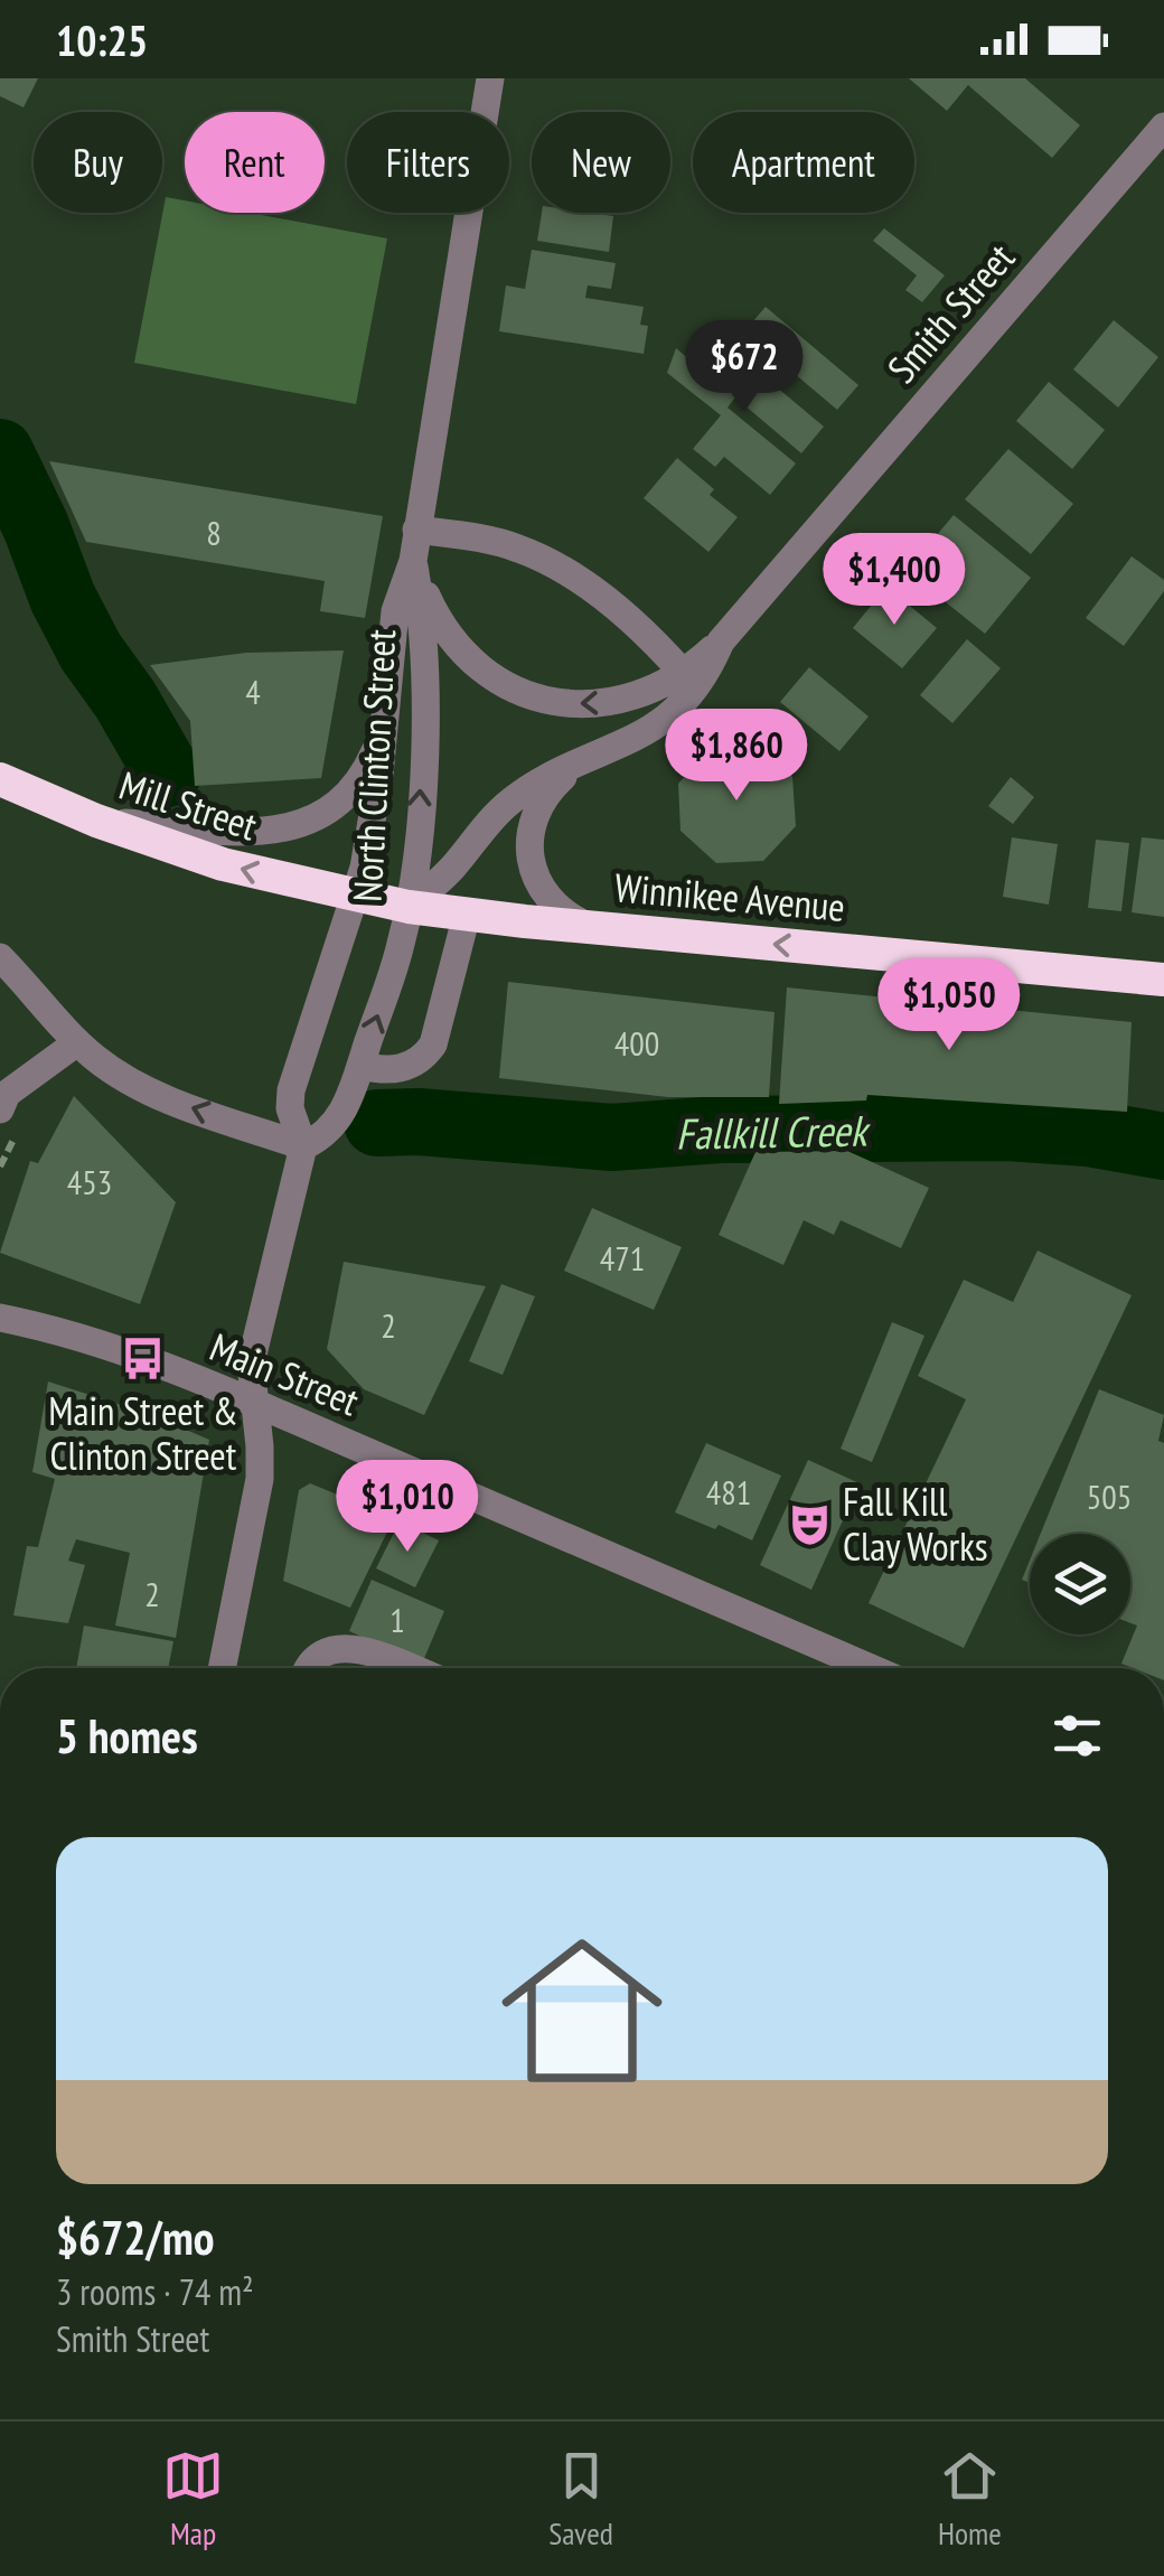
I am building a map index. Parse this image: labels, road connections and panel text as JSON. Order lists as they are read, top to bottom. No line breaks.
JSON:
{"streets":{"highway":["Mill Street","Winnikee Avenue"],"street":["Smith Street","North Clinton Street","Main Street"]},"crossings":[["Smith Street","North Clinton Street"],["Smith Street","Winnikee Avenue"],["North Clinton Street","Mill Street"],["North Clinton Street","Winnikee Avenue"],["North Clinton Street","Main Street"],["Mill Street","Winnikee Avenue"]],"one_way":["Mill Street","Winnikee Avenue"],"water":["Fallkill Creek"],"places":{"bus stop":["Main Street & Clinton Street"],"theatre":["Fall Kill Clay Works"]},"house_numbers":["8","4","400","453","471","2","481","505","2","1"],"page":{"status":"10:25","chip":["Buy","Rent","Filters","New","Apartment"],"price":["$672","$1,400","$1,860","$1,050","$1,010"],"heading":"5 homes","list":[{"name":"$672/mo","note":"3 rooms · 74 m² · Smith Street"}],"tabs":["Map","Saved","Home"]}}
